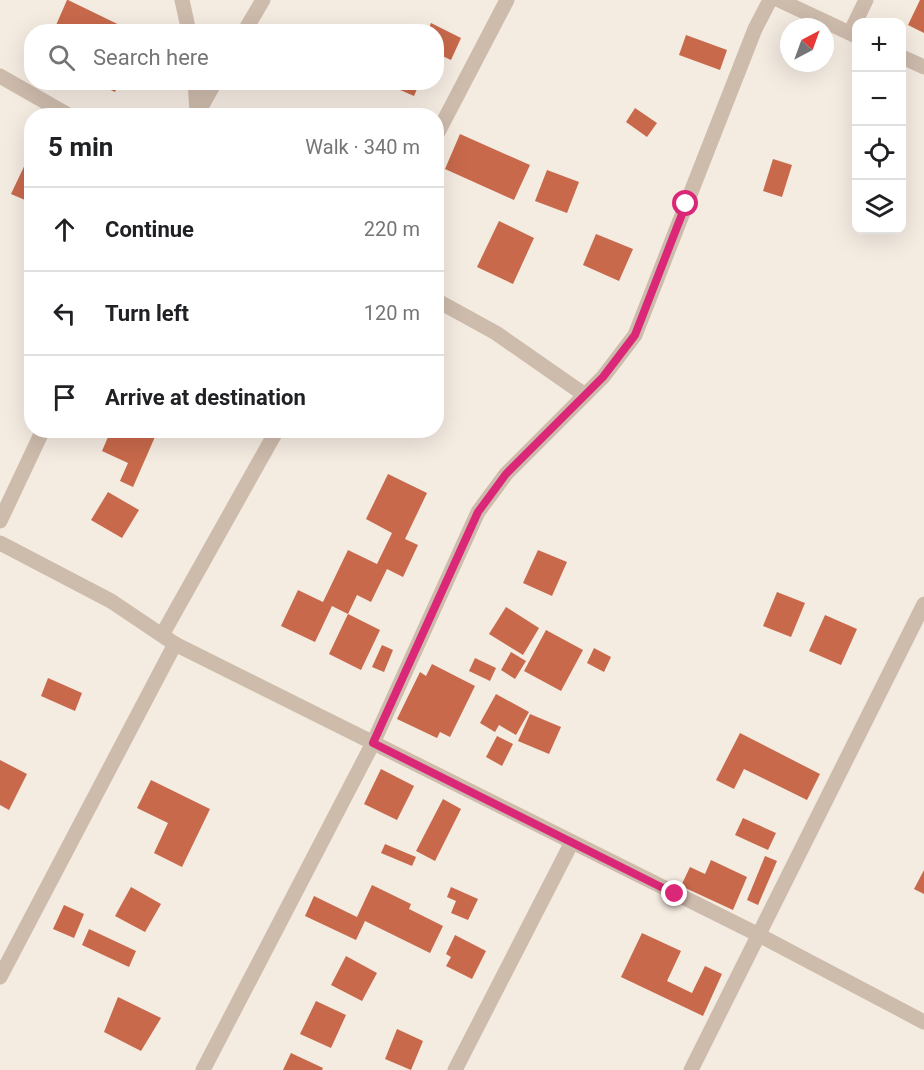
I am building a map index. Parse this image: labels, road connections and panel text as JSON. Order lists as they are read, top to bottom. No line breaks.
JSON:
{"north":"top right","page":{"map_buttons":["+","−"],"search":"Search here","heading":["5 min","Walk · 340 m"],"list":[["Continue","220 m"],["Turn left","120 m"],"Arrive at destination"]}}
